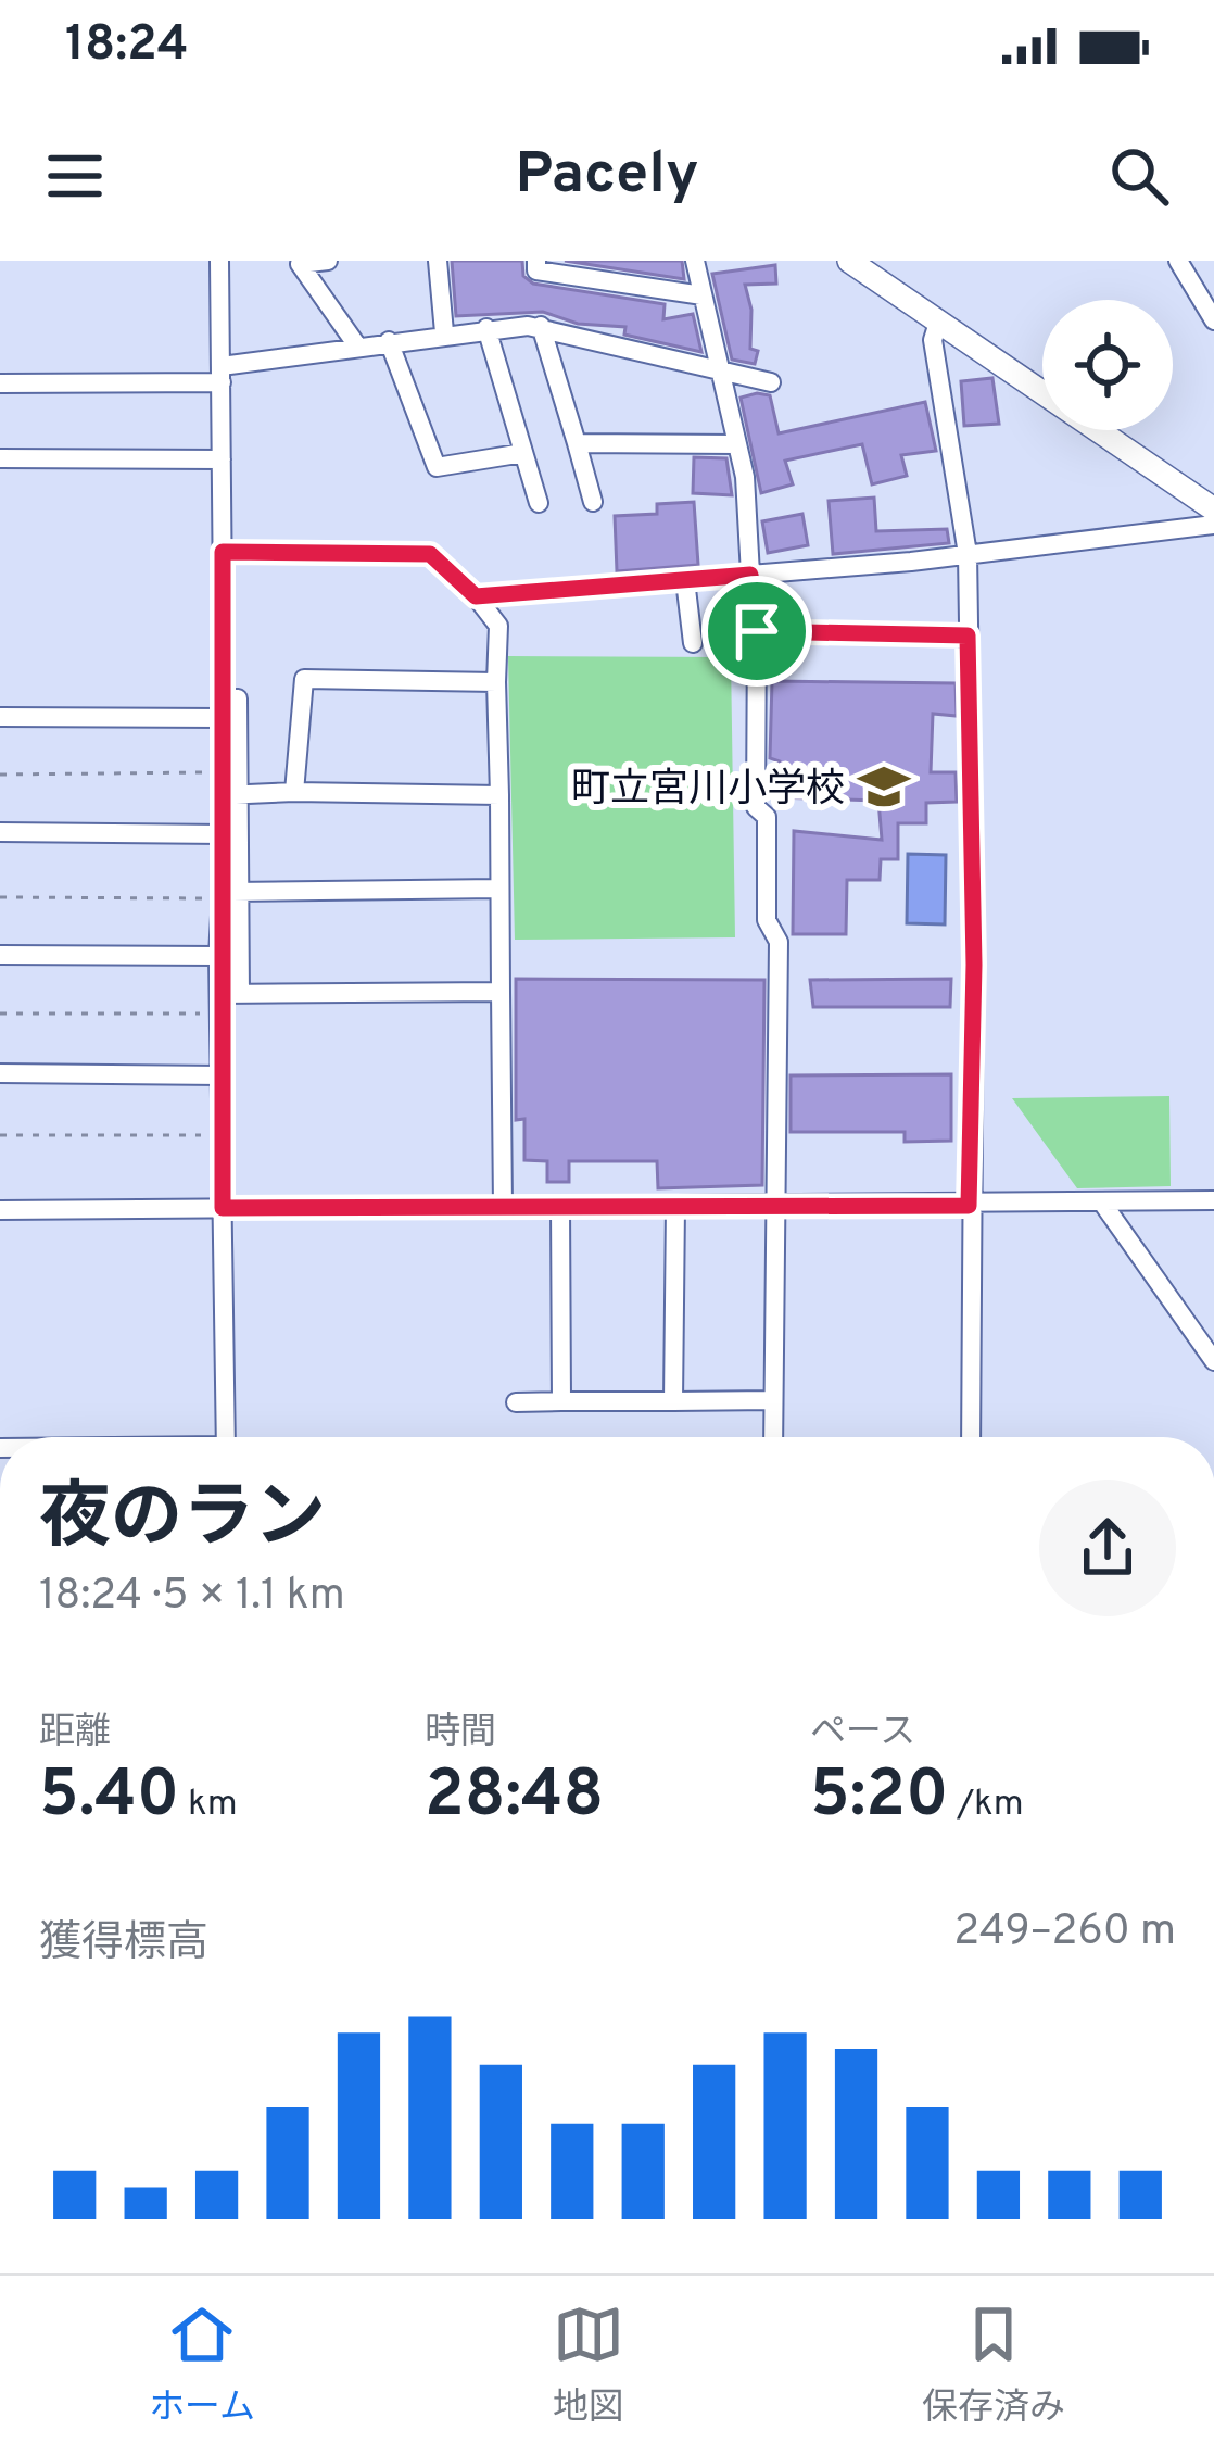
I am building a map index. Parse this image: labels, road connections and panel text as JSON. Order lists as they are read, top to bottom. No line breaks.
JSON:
{"places":{"school or university":["町立宮川小学校"]},"page":{"status":"18:24","header":"Pacely","heading":["夜のラン","18:24 · 5 × 1.1 km"],"stats":[["距離","5.40 km"],["時間","28:48"],["ペース","5:20 /km"]],"chart":["獲得標高","249–260 m"],"tabs":["ホーム","地図","保存済み"]}}
